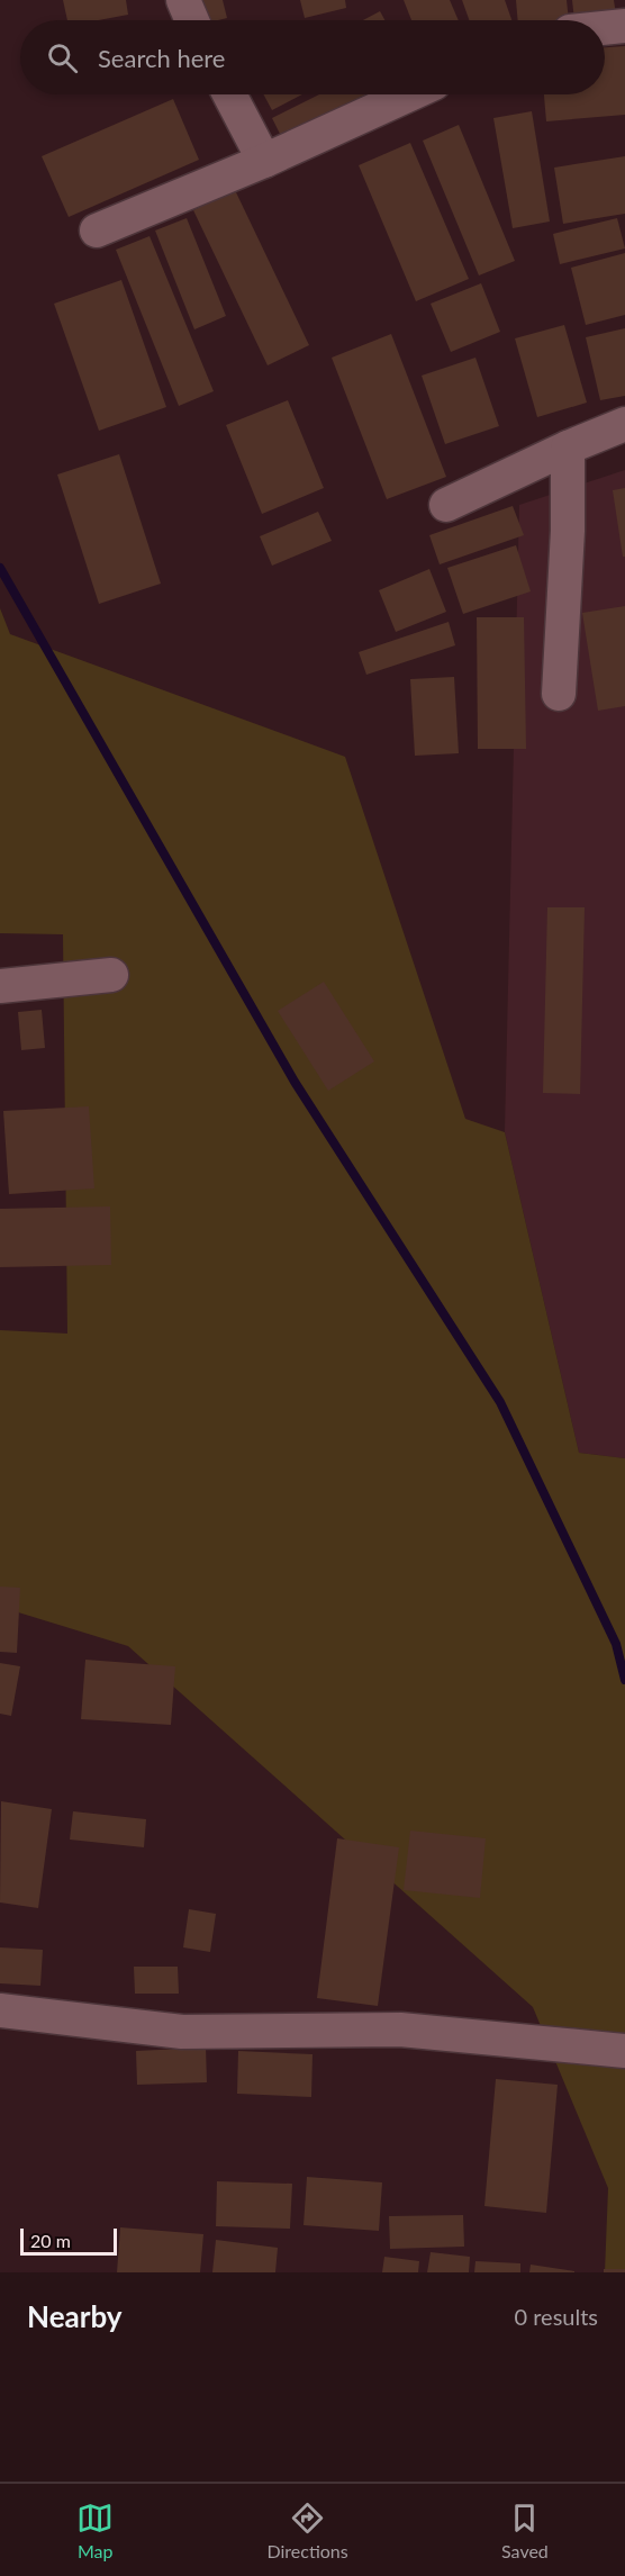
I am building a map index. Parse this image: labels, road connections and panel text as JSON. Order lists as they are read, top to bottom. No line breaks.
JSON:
{"scale_bar":"20 m","page":{"search":"Search here","scale":"20 m","heading":["Nearby","0 results"],"nav":["Map","Directions","Saved"]}}
